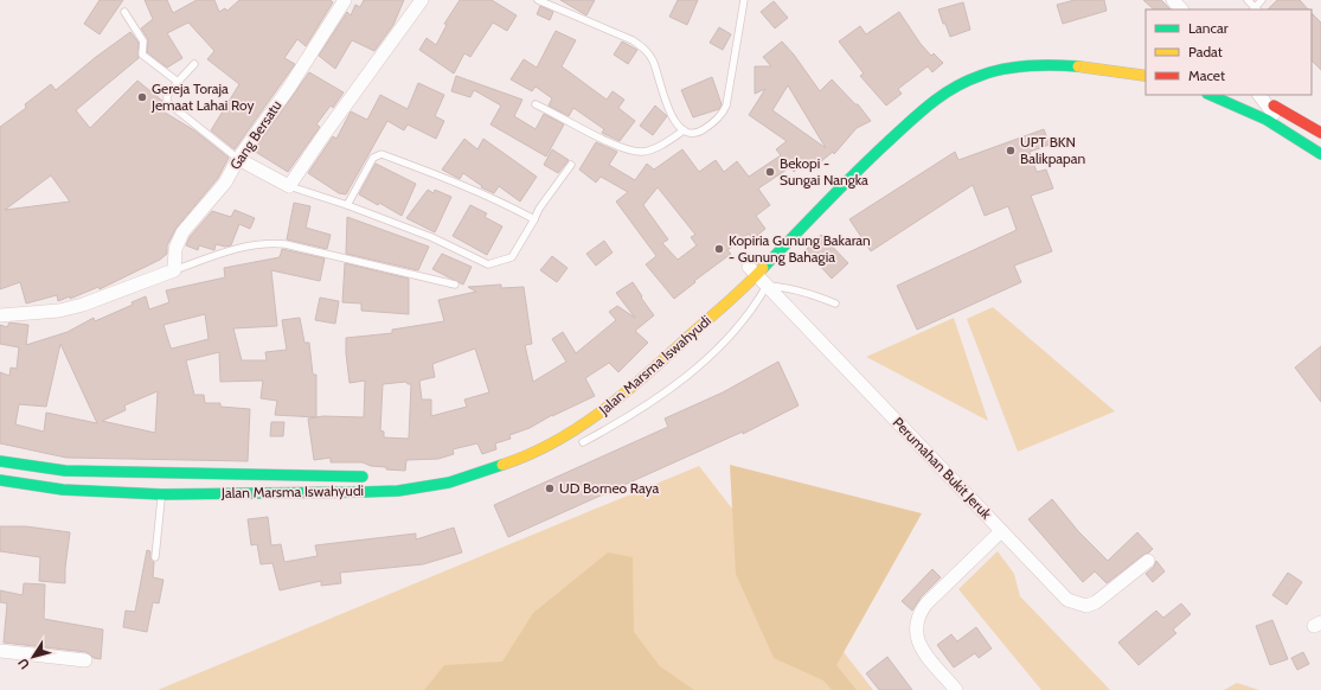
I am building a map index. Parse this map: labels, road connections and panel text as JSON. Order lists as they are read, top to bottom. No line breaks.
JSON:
{"streets":{"highway":["Jalan Marsma Iswahyudi"],"street":["Gang Bersatu","Perumahan Bukit Jeruk"]},"crossings":[["Jalan Marsma Iswahyudi","Perumahan Bukit Jeruk"]],"places":["Gereja Toraja Jemaat Lahai Roy","UPT BKN Balikpapan","Bekopi - Sungai Nangka","Kopiria Gunung Bakaran - Gunung Bahagia","UD Borneo Raya"],"legend":["Lancar","Padat","Macet"],"north":"bottom left"}
